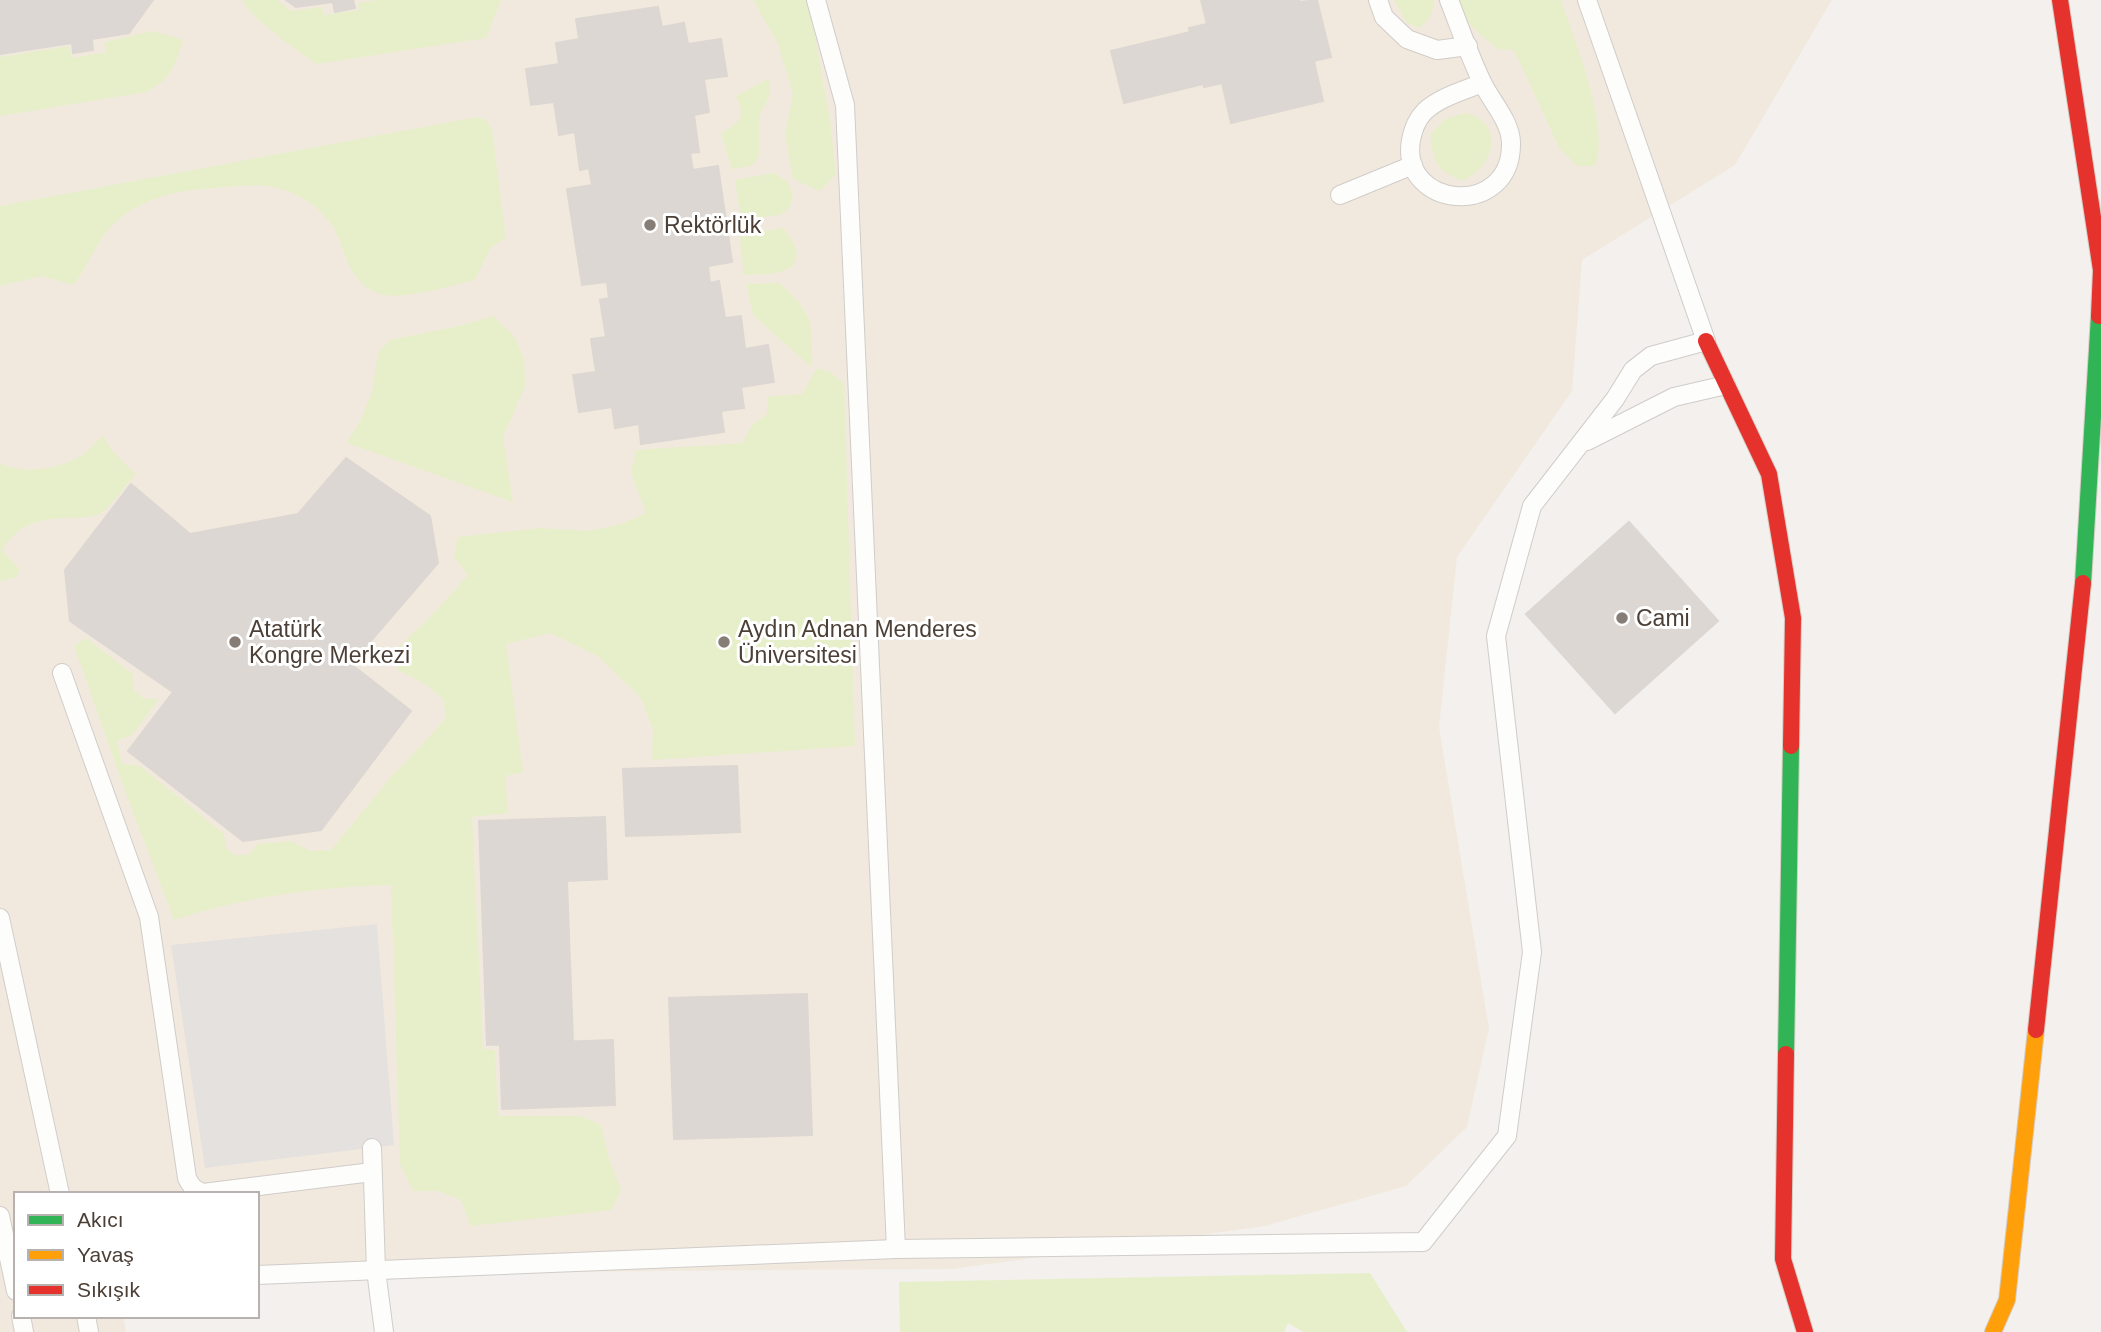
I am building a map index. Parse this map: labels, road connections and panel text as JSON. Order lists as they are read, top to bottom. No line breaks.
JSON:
{"places":["Rektörlük","Cami","Atatürk Kongre Merkezi","Aydın Adnan Menderes Üniversitesi"],"legend":["Akıcı","Yavaş","Sıkışık"]}
